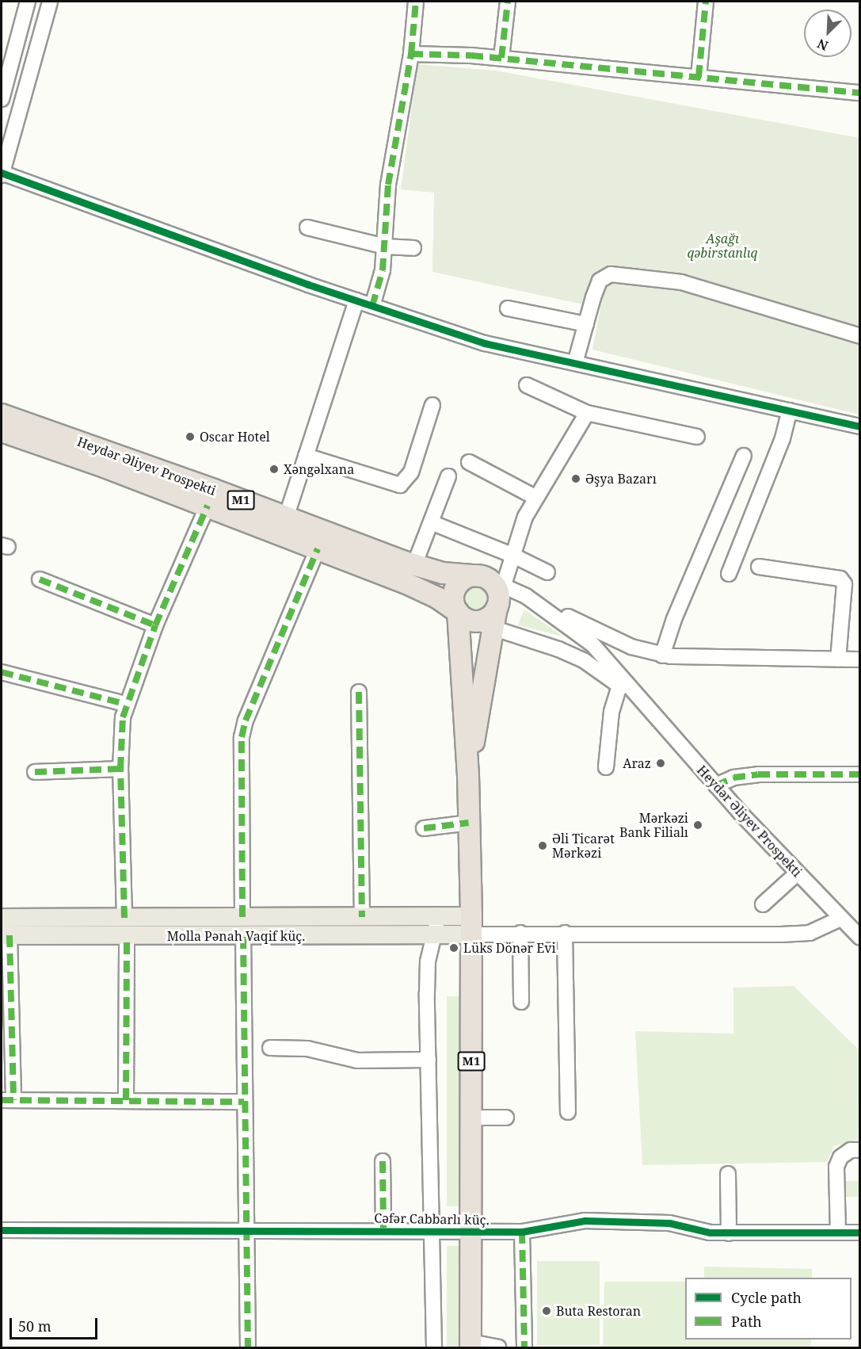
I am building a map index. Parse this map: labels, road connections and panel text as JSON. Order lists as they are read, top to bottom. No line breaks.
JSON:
{"streets":{"highway":["Heydər Əliyev Prospekti","M1"],"main road":["Molla Pənah Vaqif küç."],"street":["Cəfər Cabbarlı küç."]},"crossings":[["M1","Molla Pənah Vaqif küç."],["M1","Cəfər Cabbarlı küç."]],"parks":["Aşağı qəbirstanlıq"],"places":["Oscar Hotel","Xəngəlxana","Əşya Bazarı","Araz","Mərkəzi Bank Filialı","Əli Ticarət Mərkəzi","Lüks Dönər Evi","Buta Restoran"],"legend":["Cycle path","Path"],"scale_bar":"50 m","north":"bottom left"}
